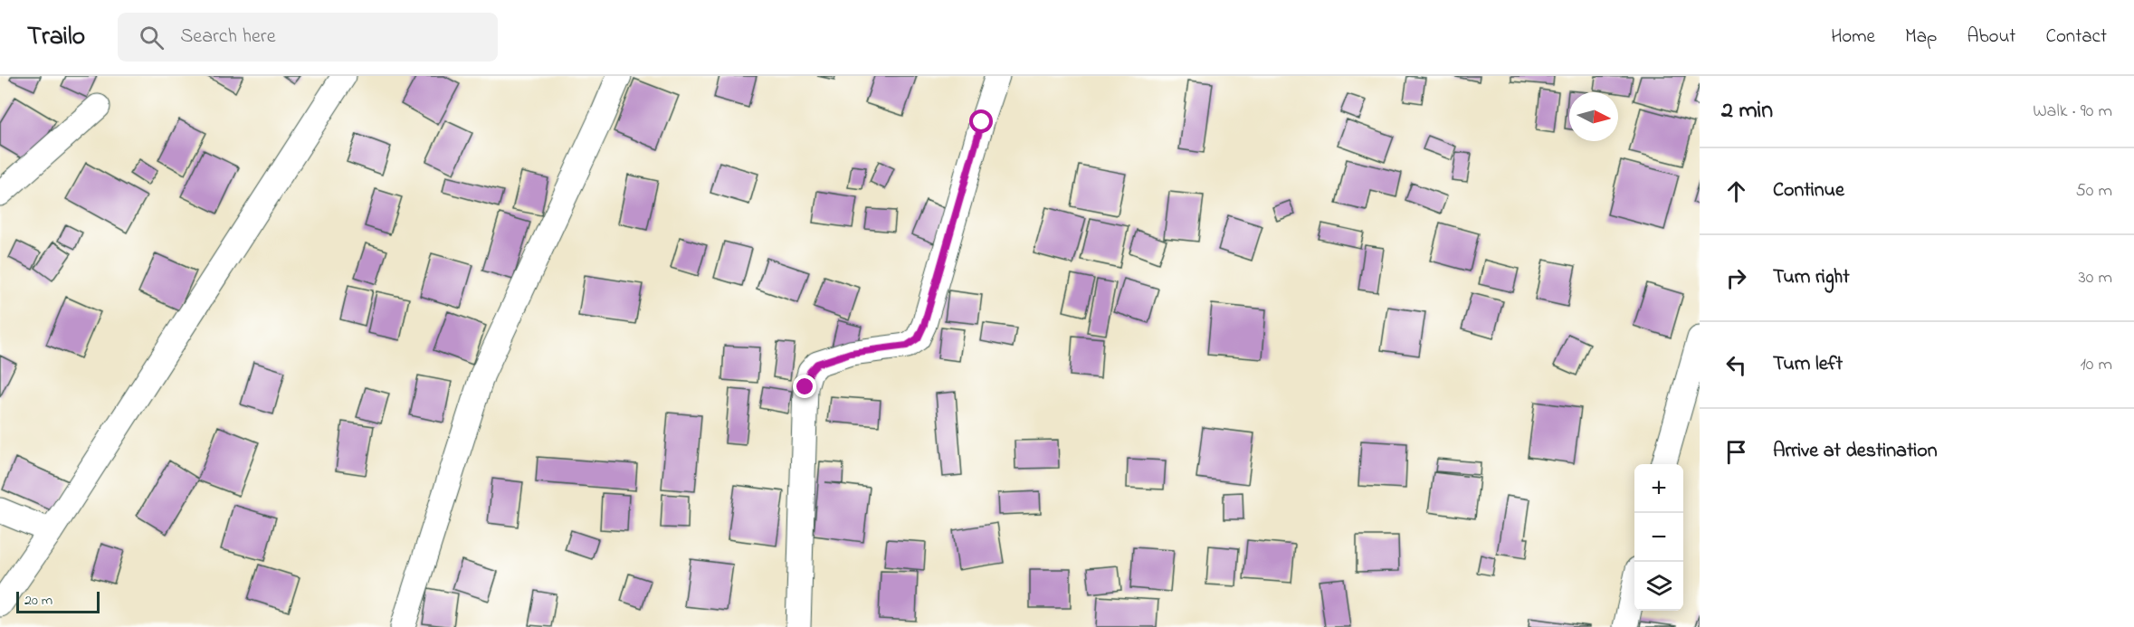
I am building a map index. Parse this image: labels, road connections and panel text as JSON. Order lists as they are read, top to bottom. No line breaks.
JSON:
{"scale_bar":"20 m","north":"right","page":{"header":"Trailo","search":"Search here","nav":["Home","Map","About","Contact"],"heading":["2 min","Walk · 90 m"],"list":[["Continue","50 m"],["Turn right","30 m"],["Turn left","10 m"],"Arrive at destination"],"map_buttons":["+","−"],"scale":"20 m"}}
